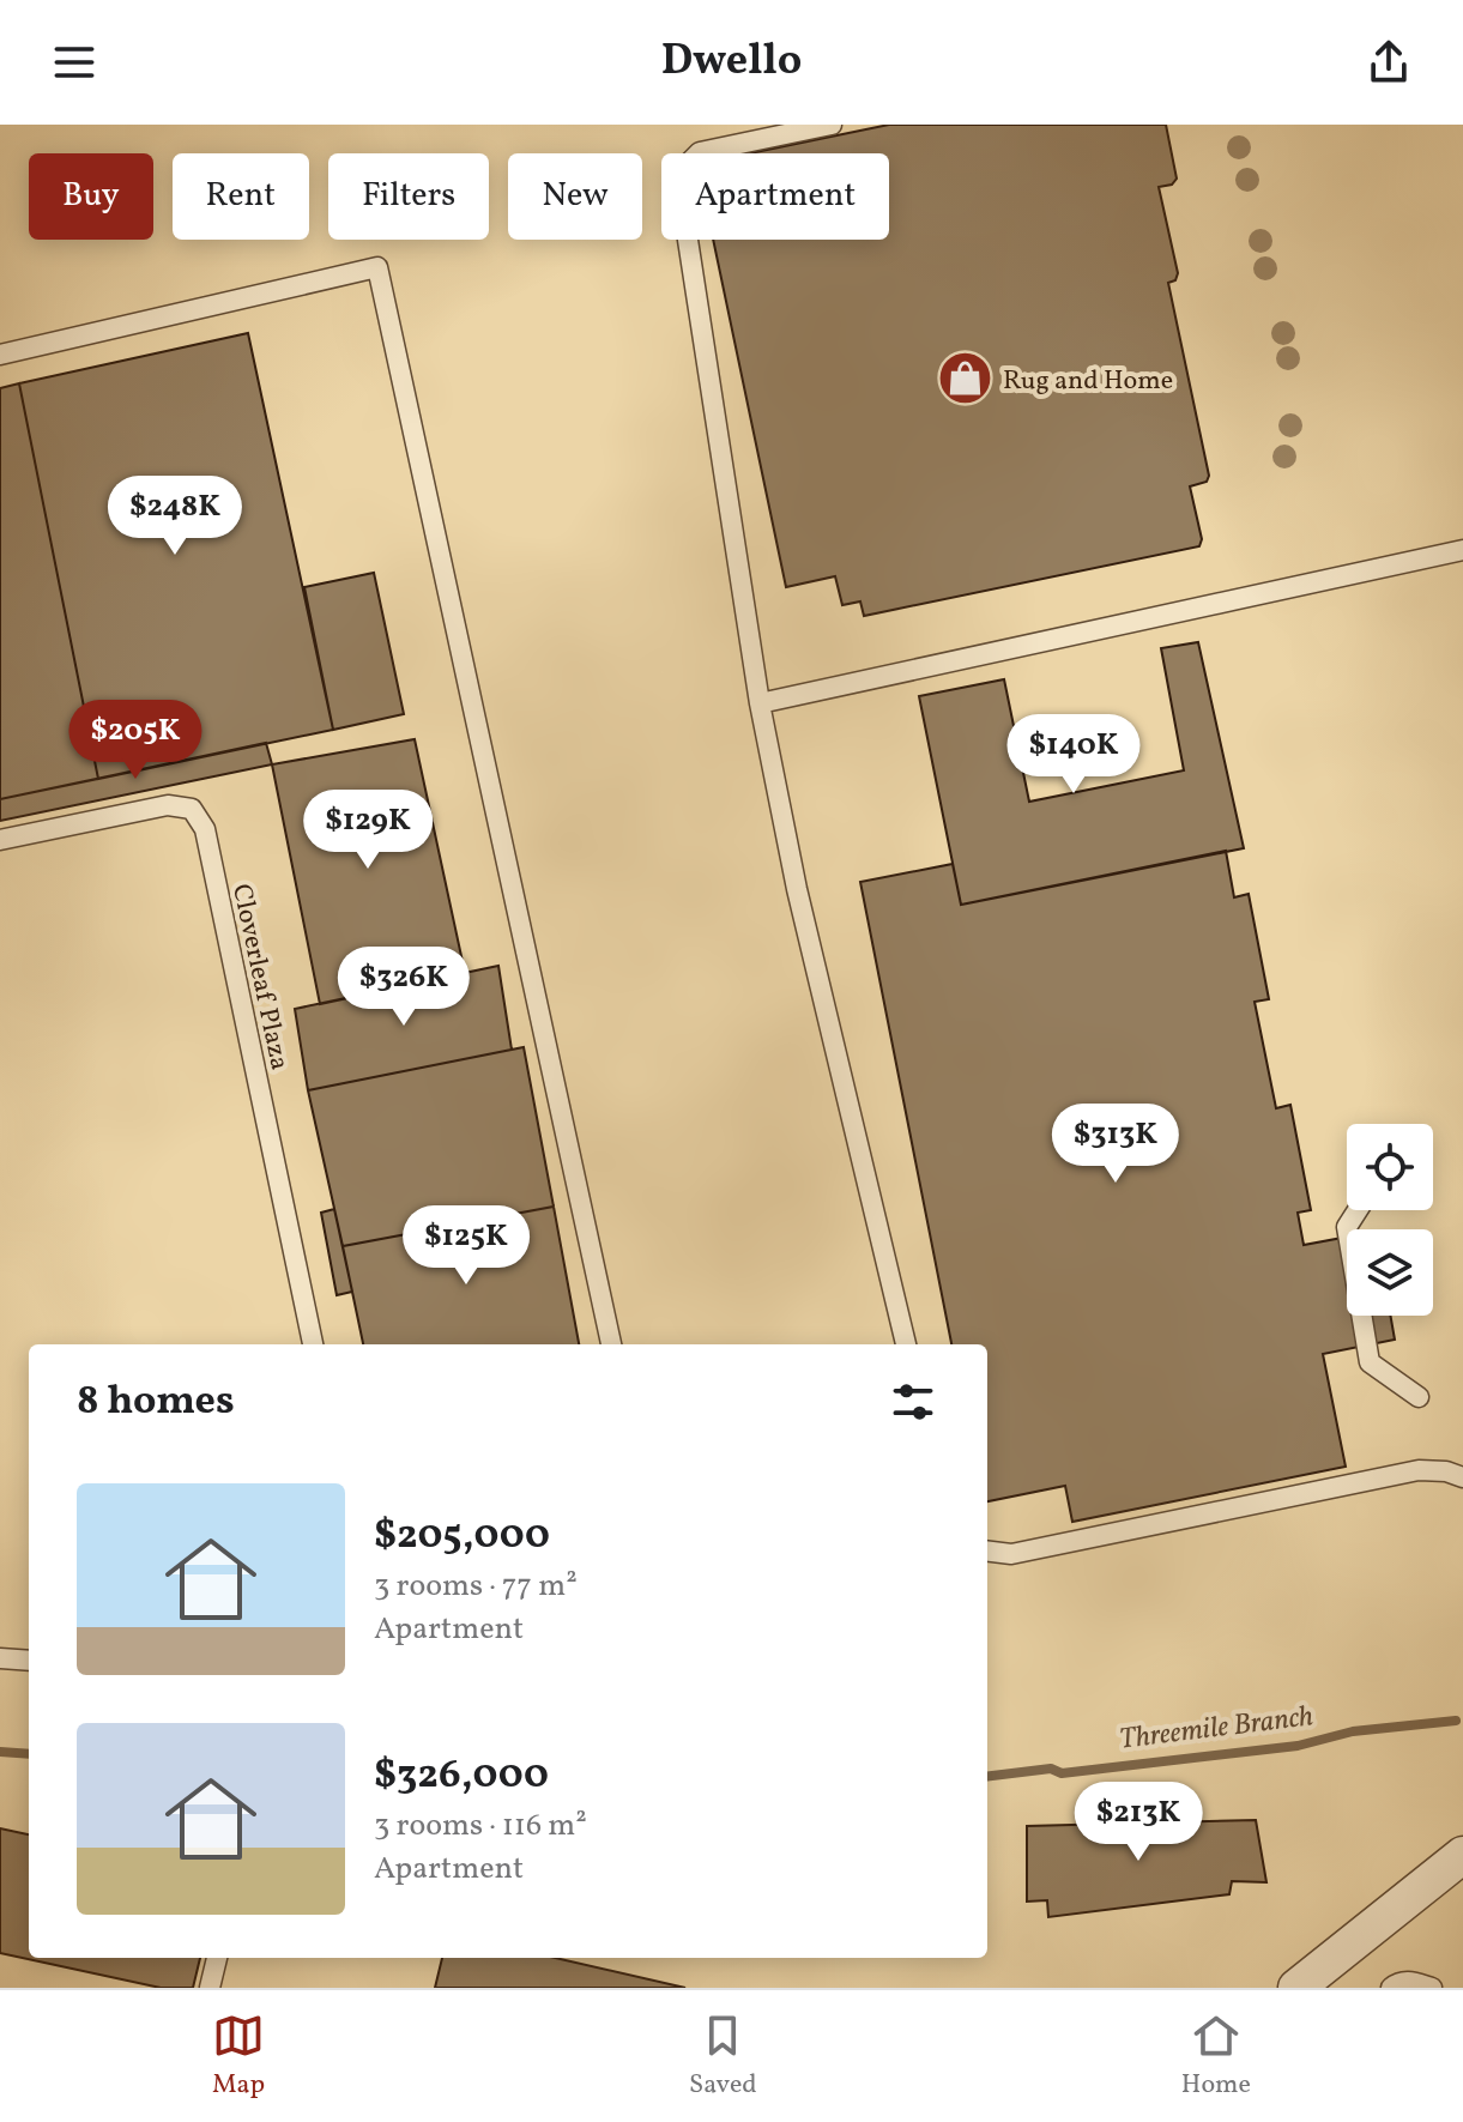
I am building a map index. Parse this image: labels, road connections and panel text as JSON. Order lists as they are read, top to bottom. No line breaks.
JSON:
{"streets":{"lane":["Cloverleaf Plaza"]},"water":["Threemile Branch"],"places":{"shop":["Rug and Home"]},"page":{"header":"Dwello","chip":["Buy","Rent","Filters","New","Apartment"],"price":["$248K","$205K","$140K","$129K","$326K","$313K","$125K","$213K"],"heading":"8 homes","list":[{"name":"$205,000","note":"3 rooms · 77 m² · Apartment"},{"name":"$326,000","note":"3 rooms · 116 m² · Apartment"}],"tabs":["Map","Saved","Home"]}}
